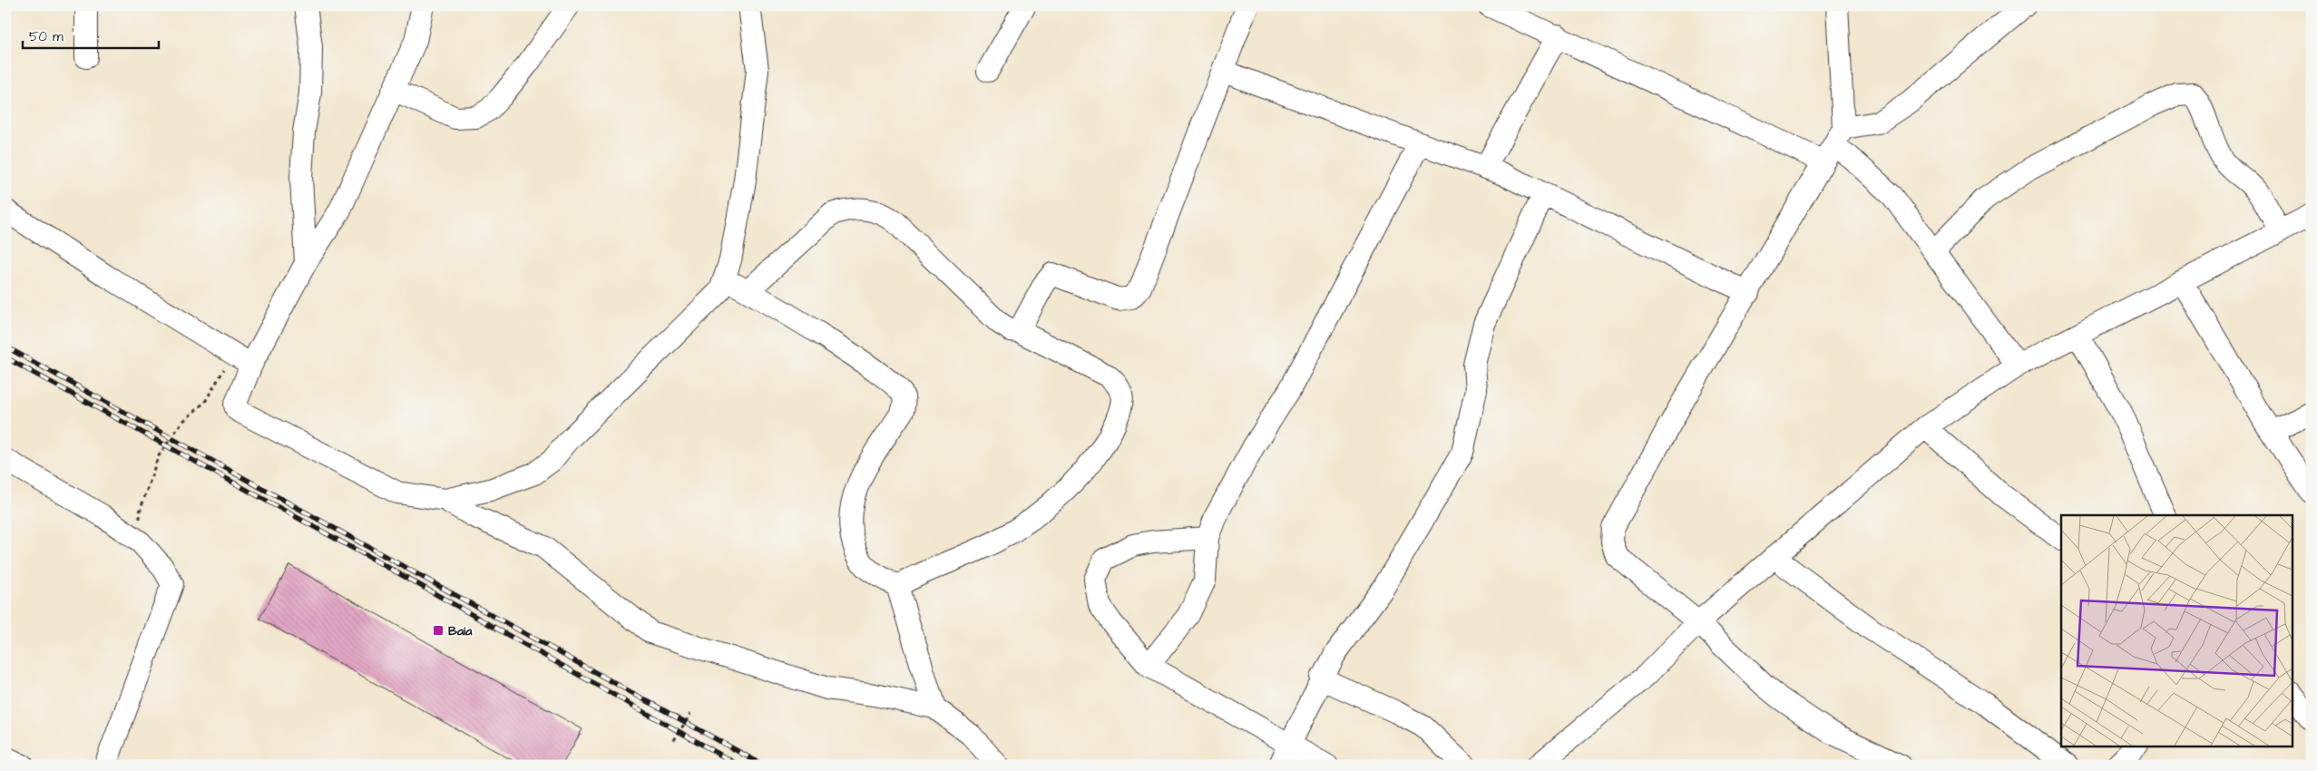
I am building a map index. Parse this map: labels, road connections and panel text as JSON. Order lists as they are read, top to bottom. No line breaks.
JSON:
{"places":{"transit":["Baía"]},"scale_bar":"50 m"}
